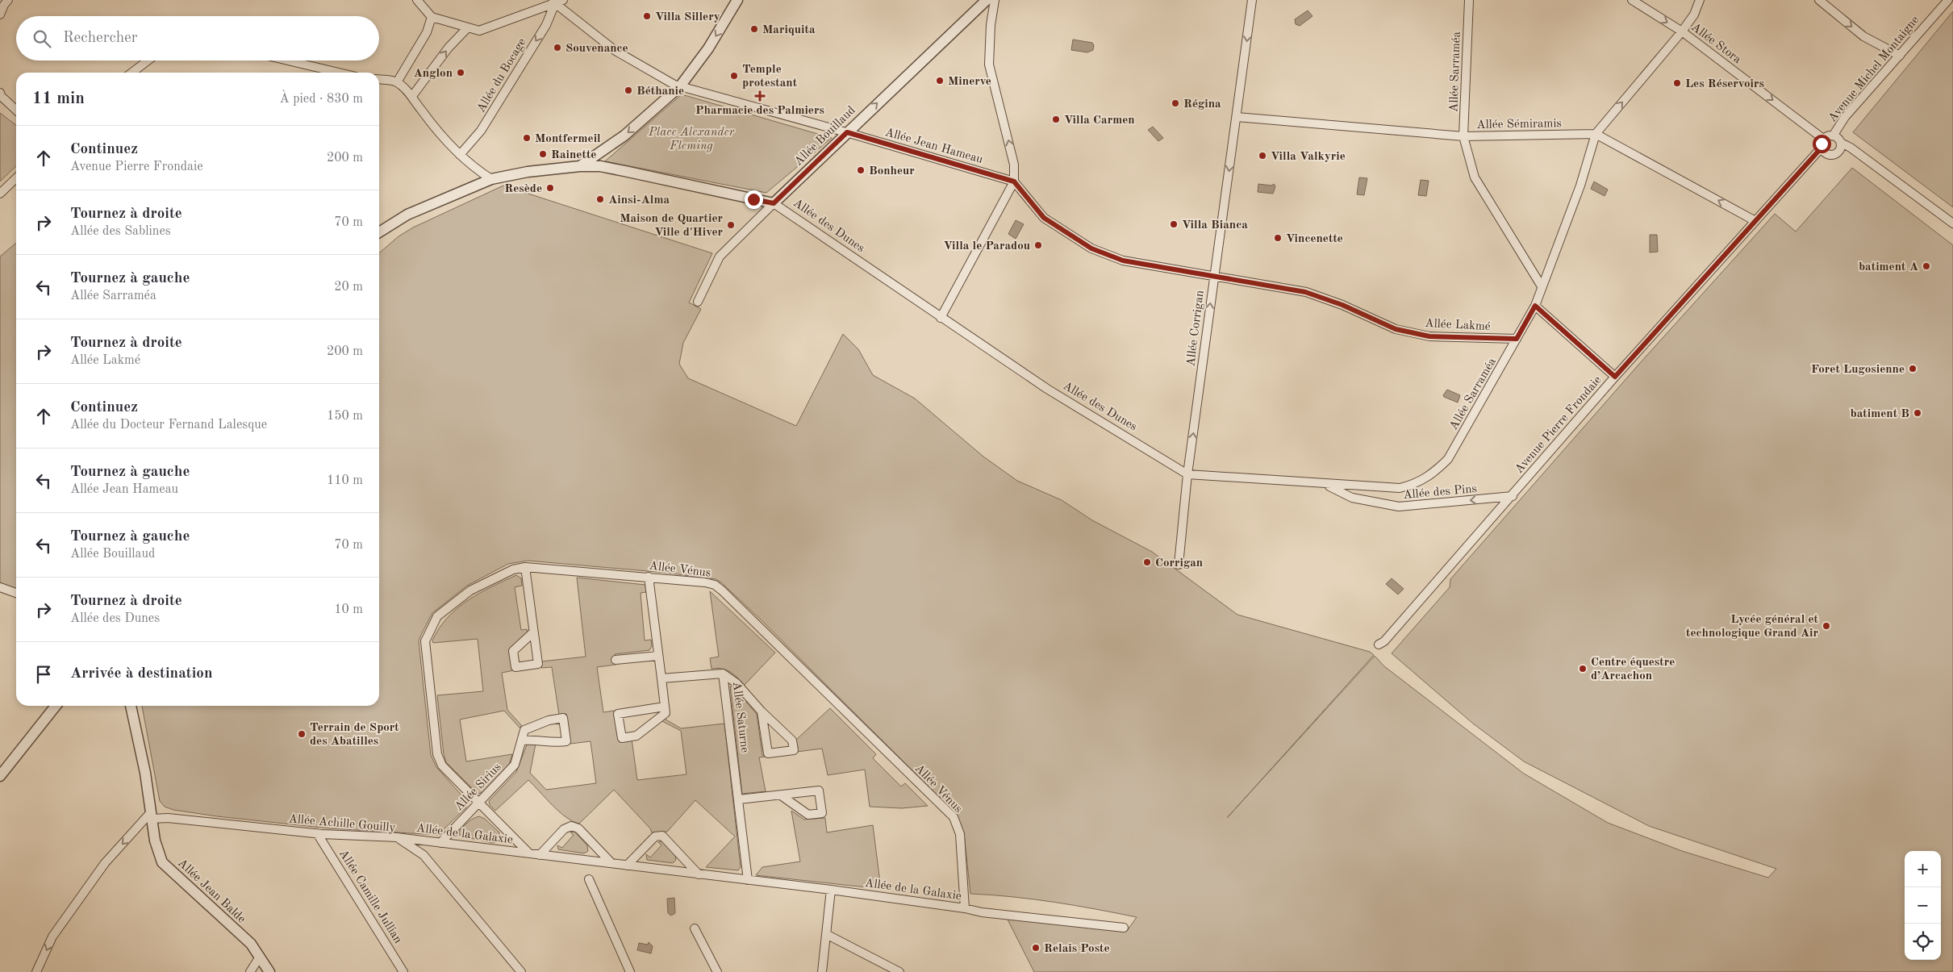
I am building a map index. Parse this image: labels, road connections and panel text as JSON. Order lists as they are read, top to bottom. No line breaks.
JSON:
{"streets":{"street":["Allée Stora","Avenue Michel Montaigne","Allée Sarraméa","Allée du Bocage","Allée Sémiramis","Allée Bouillaud","Allée Jean Hameau","Allée des Dunes","Allée Lakmé","Allée Corrigan","Avenue Pierre Frondaie","Allée des Pins","Allée Vénus","Allée Saturne","Allée Sirius","Allée Achille Gouilly","Allée de la Galaxie","Allée Jean Balde","Allée Camille Jullian"]},"crossings":[["Allée Stora","Avenue Michel Montaigne"],["Allée Stora","Avenue Pierre Frondaie"],["Avenue Michel Montaigne","Avenue Pierre Frondaie"],["Allée Sarraméa","Allée Sémiramis"],["Allée Sarraméa","Allée des Dunes"],["Allée Sarraméa","Allée Lakmé"],["Allée Sarraméa","Allée Corrigan"],["Allée Sarraméa","Allée des Pins"],["Allée du Bocage","Allée Jean Hameau"],["Allée Sémiramis","Allée Corrigan"],["Allée Sémiramis","Avenue Pierre Frondaie"],["Allée Bouillaud","Allée Jean Hameau"],["Allée Bouillaud","Allée des Dunes"],["Allée Jean Hameau","Allée Lakmé"],["Allée des Dunes","Allée Corrigan"],["Allée Lakmé","Allée Corrigan"],["Avenue Pierre Frondaie","Allée des Pins"],["Allée Vénus","Allée Sirius"],["Allée Vénus","Allée de la Galaxie"],["Allée Saturne","Allée de la Galaxie"],["Allée Sirius","Allée de la Galaxie"],["Allée Achille Gouilly","Allée de la Galaxie"],["Allée Achille Gouilly","Allée Jean Balde"],["Allée Achille Gouilly","Allée Camille Jullian"]],"one_way":["Allée Stora","Allée du Bocage","Allée Bouillaud","Allée des Pins"],"parks":["Place Alexander Fleming"],"places":{"other":["Villa Sillery","Mariquita","Souvenance","Anglon","Temple protestant","Minerve","Les Réservoirs","Béthanie","Régina","Villa Carmen","Montfermeil","Rainette","Villa Valkyrie","Bonheur","Resède","Ainsi-Alma","Villa Bianca","Maison de Quartier Ville d'Hiver","Vincenette","Villa le Paradou","batiment A","Foret Lugosienne","batiment B","Corrigan","Lycée général et technologique Grand Air","Centre équestre d’Arcachon","Terrain de Sport des Abatilles","Relais Poste"],"health":["Pharmacie des Palmiers"]},"page":{"search":"Rechercher","heading":["11 min","À pied · 830 m"],"list":[["Continuez","Avenue Pierre Frondaie","200 m"],["Tournez à droite","Allée des Sablines","70 m"],["Tournez à gauche","Allée Sarraméa","20 m"],["Tournez à droite","Allée Lakmé","200 m"],["Continuez","Allée du Docteur Fernand Lalesque","150 m"],["Tournez à gauche","Allée Jean Hameau","110 m"],["Tournez à gauche","Allée Bouillaud","70 m"],["Tournez à droite","Allée des Dunes","10 m"],"Arrivée à destination"],"map_buttons":["+","−"]}}
